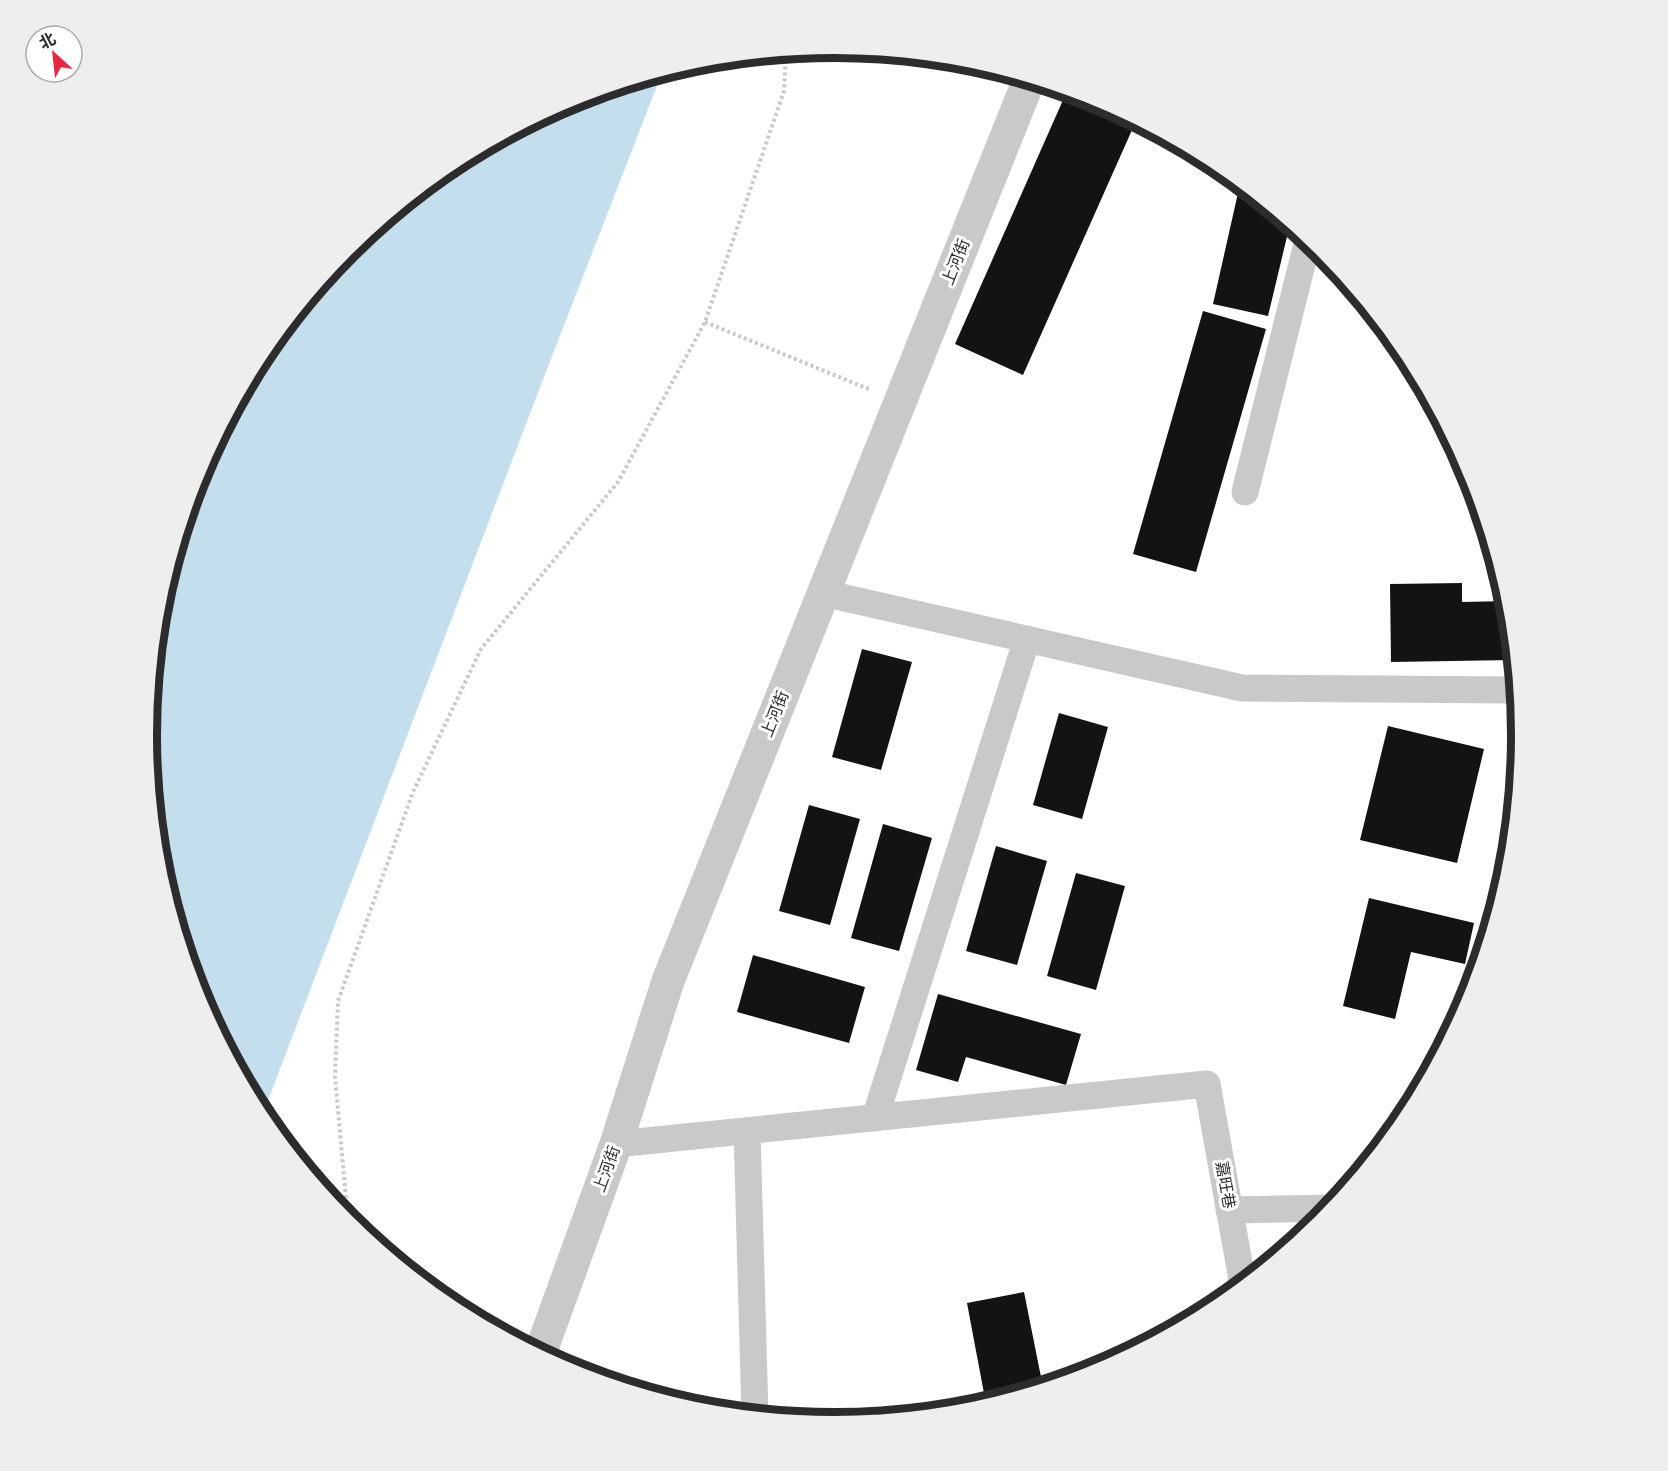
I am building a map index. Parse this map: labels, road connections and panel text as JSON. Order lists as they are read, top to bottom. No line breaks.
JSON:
{"streets":{"street":["上河街","嘉旺巷"]},"north":"top left"}
